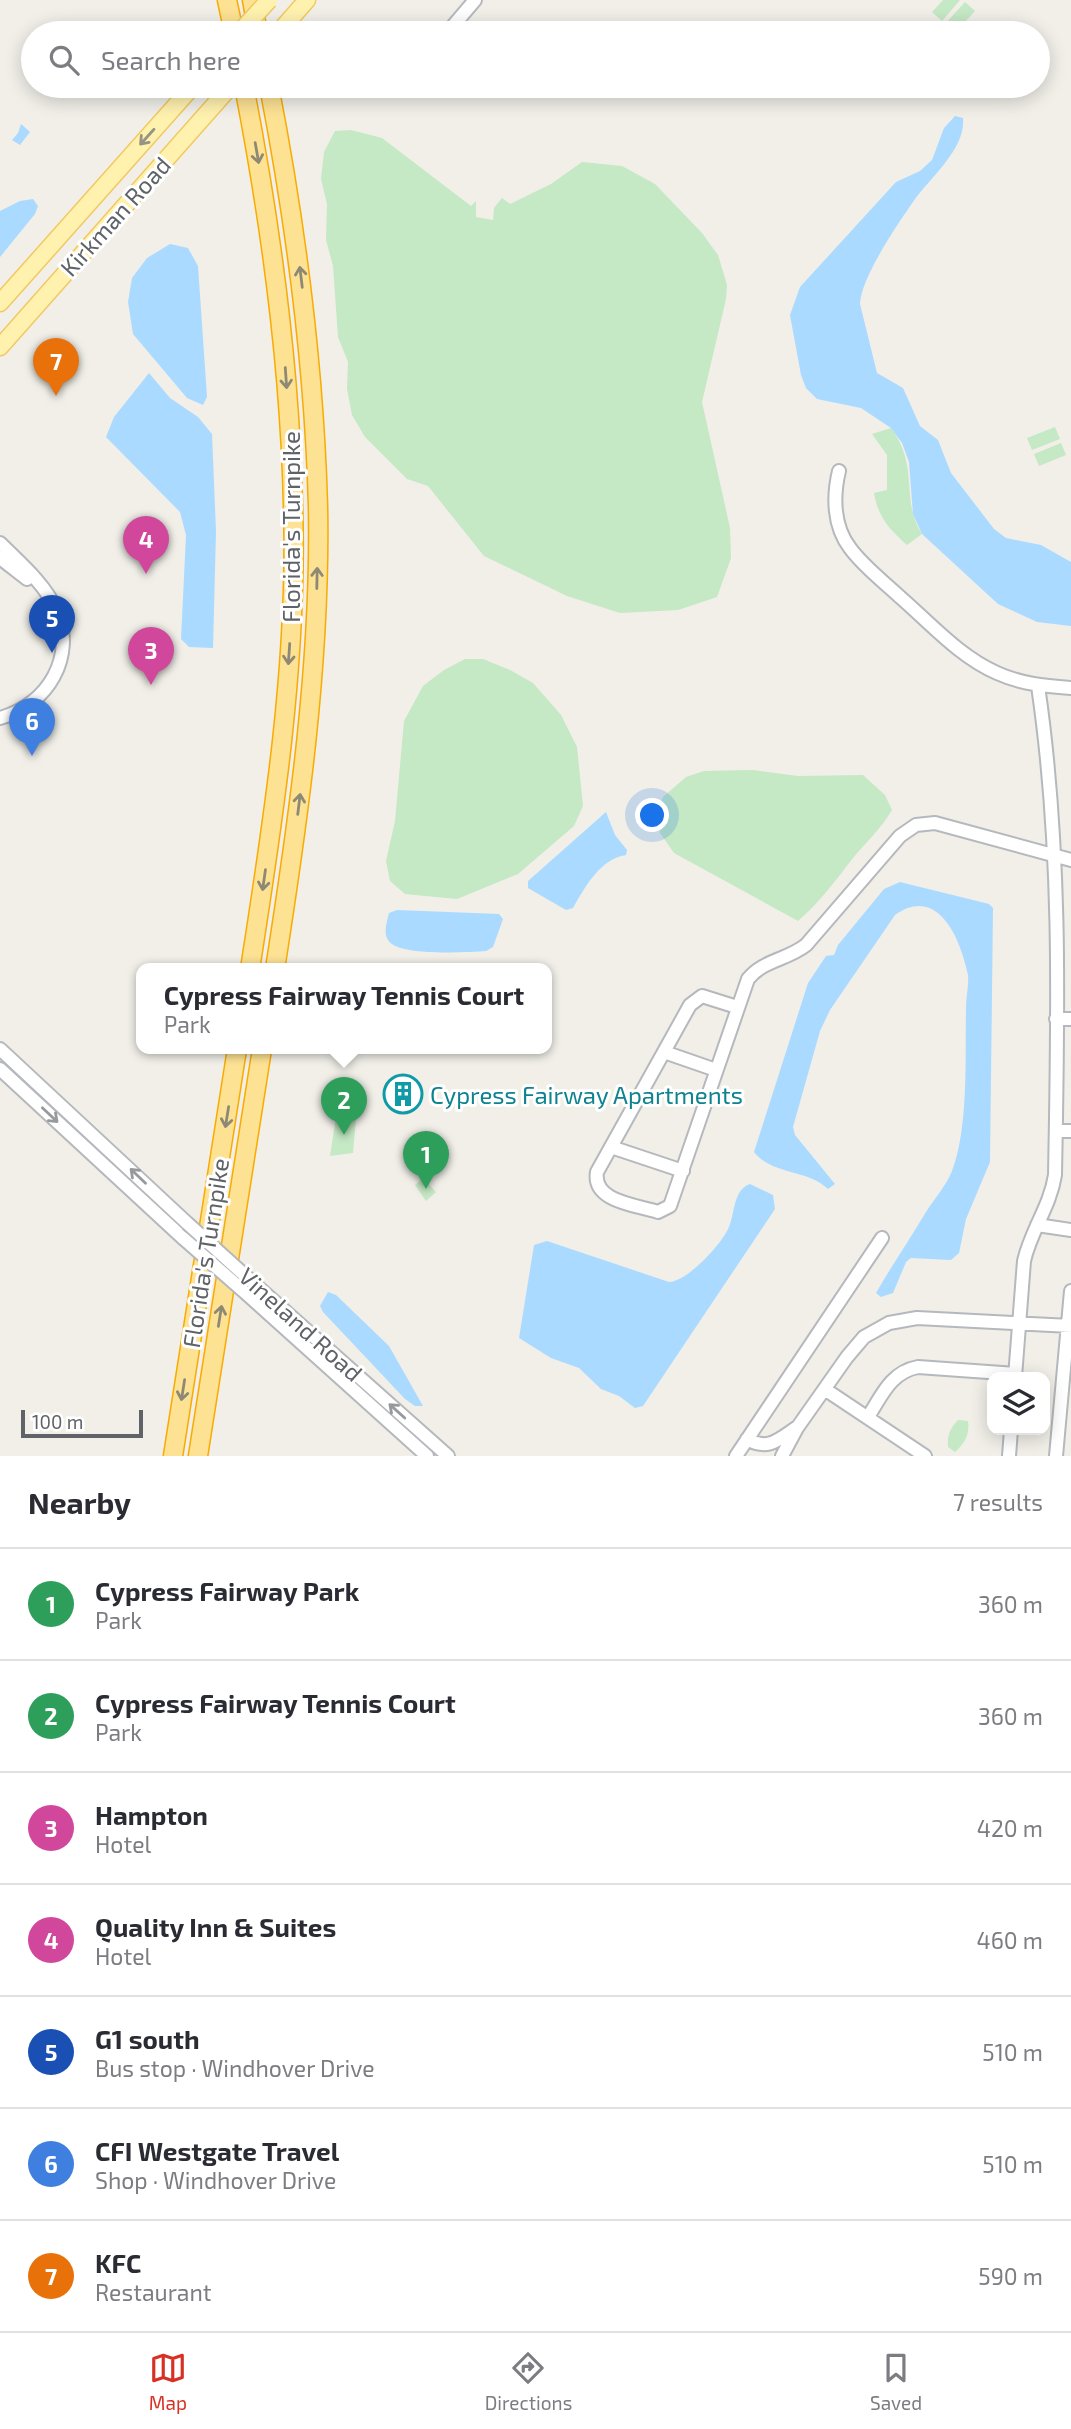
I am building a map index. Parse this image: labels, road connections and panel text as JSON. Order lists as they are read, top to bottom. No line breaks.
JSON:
{"streets":{"highway":["Florida's Turnpike"],"main road":["Kirkman Road"],"street":["Vineland Road"]},"places":{"building":["Cypress Fairway Apartments"]},"scale_bar":"100 m","page":{"search":"Search here","pins":["7","4","5","3","6","2","1"],"popup":["Cypress Fairway Tennis Court","Park"],"scale":"100 m","heading":["Nearby","7 results"],"list":[{"mark":"1","name":"Cypress Fairway Park","note":"Park","value":"360 m"},{"mark":"2","name":"Cypress Fairway Tennis Court","note":"Park","value":"360 m"},{"mark":"3","name":"Hampton","note":"Hotel","value":"420 m"},{"mark":"4","name":"Quality Inn & Suites","note":"Hotel","value":"460 m"},{"mark":"5","name":"G1 south","note":"Bus stop · Windhover Drive","value":"510 m"},{"mark":"6","name":"CFI Westgate Travel","note":"Shop · Windhover Drive","value":"510 m"},{"mark":"7","name":"KFC","note":"Restaurant","value":"590 m"}],"nav":["Map","Directions","Saved"]}}
